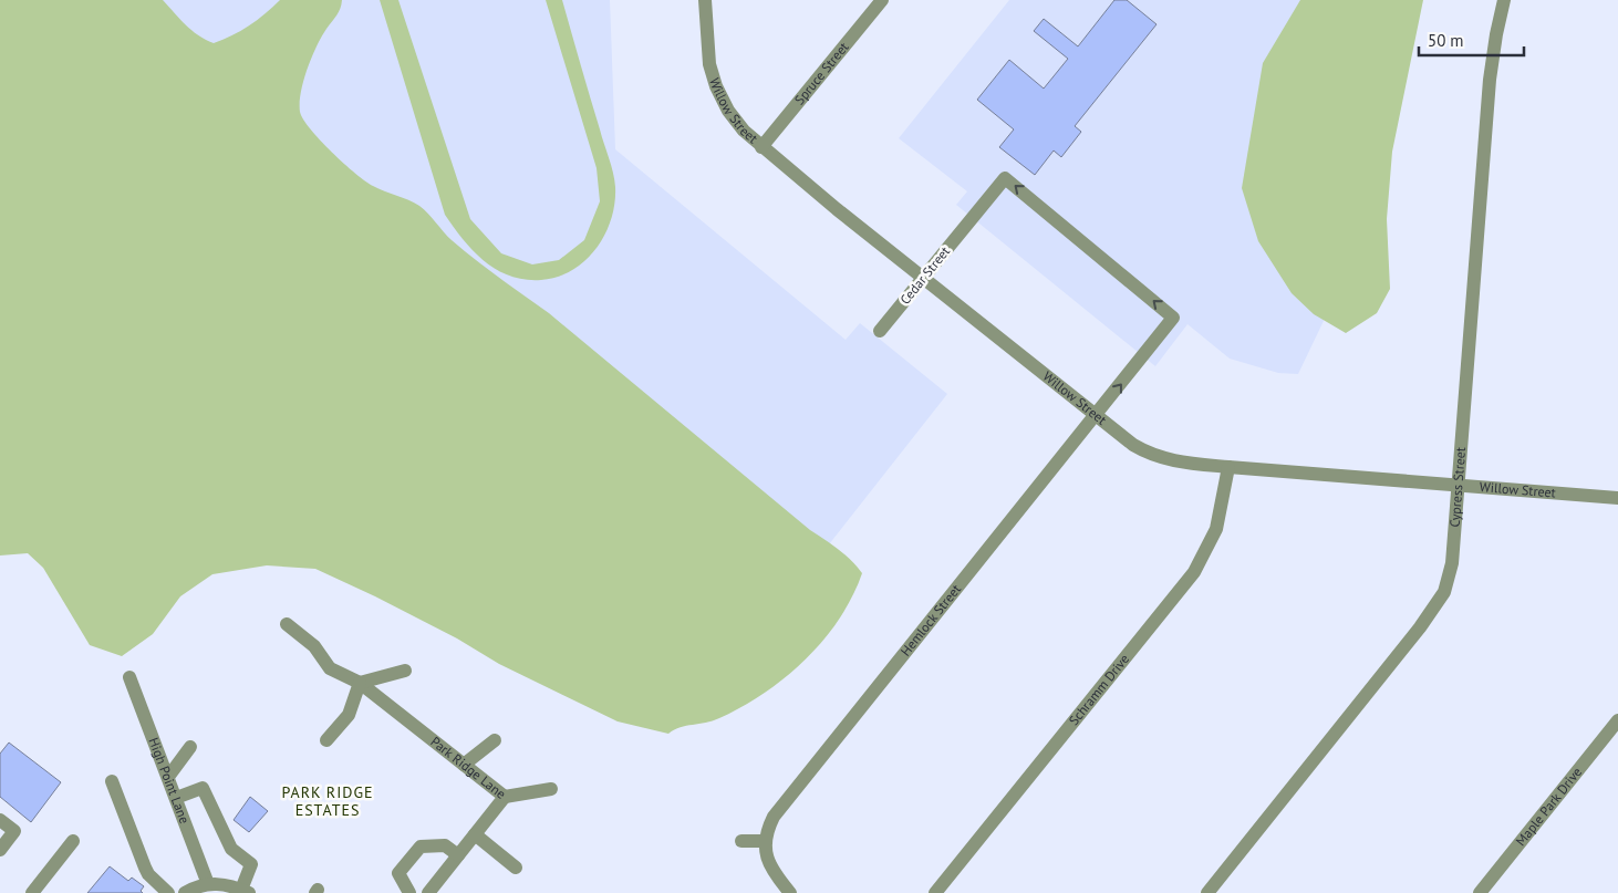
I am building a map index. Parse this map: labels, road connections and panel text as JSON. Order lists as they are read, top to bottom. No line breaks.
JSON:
{"streets":{"street":["Spruce Street","Willow Street","Cedar Street","Cypress Street","Hemlock Street","Schramm Drive","Park Ridge Lane","High Point Lane","Maple Park Drive"]},"crossings":[["Spruce Street","Willow Street"],["Willow Street","Cedar Street"],["Willow Street","Cypress Street"],["Willow Street","Hemlock Street"],["Willow Street","Schramm Drive"],["Cedar Street","Hemlock Street"]],"districts":["PARK RIDGE ESTATES"],"scale_bar":"50 m"}
